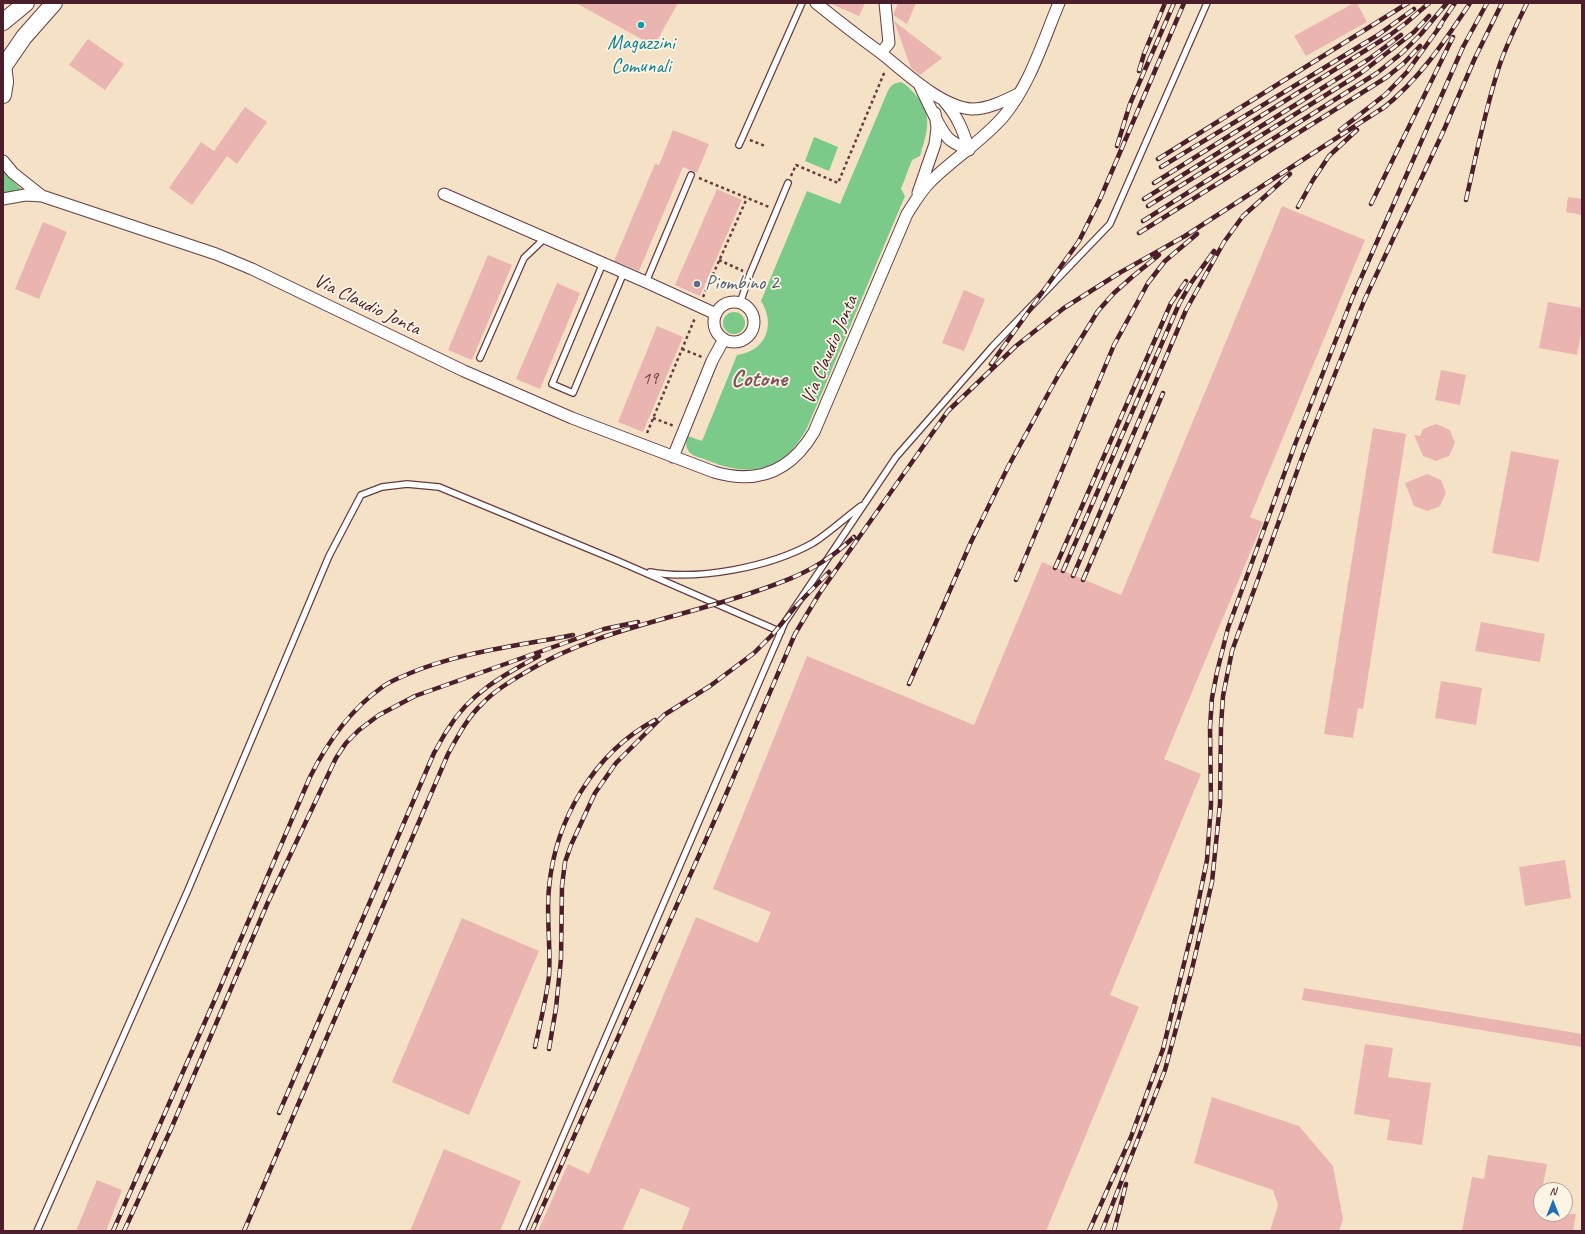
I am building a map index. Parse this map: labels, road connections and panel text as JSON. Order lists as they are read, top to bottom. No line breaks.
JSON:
{"streets":{"street":["Via Claudio Jonta"]},"districts":["Cotone"],"places":["Magazzini Comunali","Piombino 2"],"house_numbers":["19"],"north":"top"}
